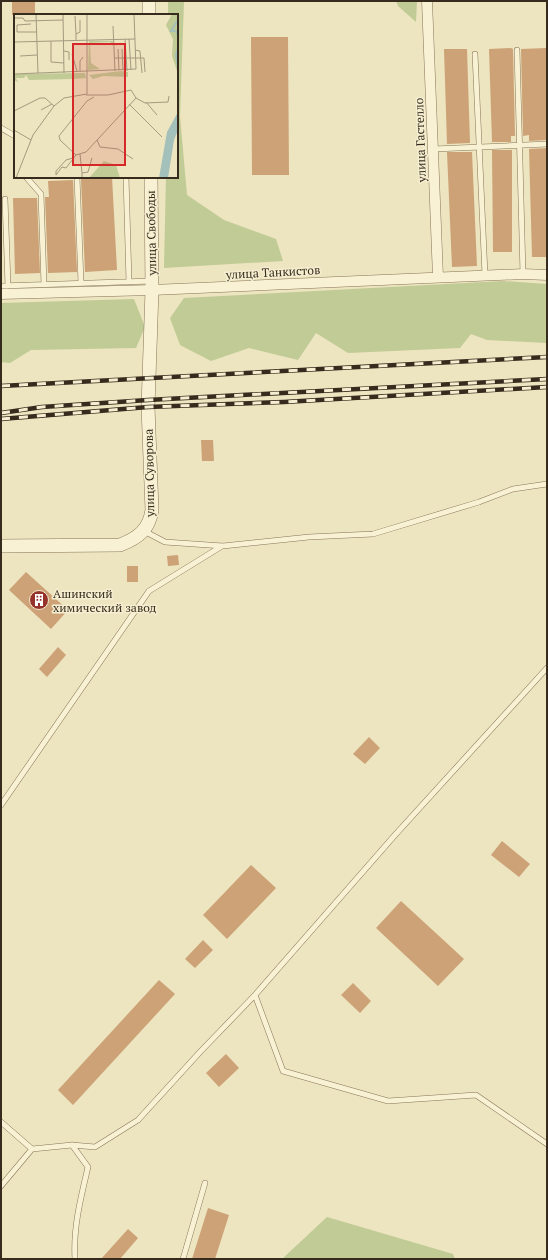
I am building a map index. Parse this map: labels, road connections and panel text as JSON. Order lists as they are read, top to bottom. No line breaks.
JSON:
{"streets":{"street":["улица Гастелло","улица Свободы","улица Танкистов","улица Суворова"]},"crossings":[["улица Гастелло","улица Танкистов"],["улица Свободы","улица Танкистов"],["улица Свободы","улица Суворова"],["улица Танкистов","улица Суворова"]],"places":{"building":["Ашинский химический завод"]}}
